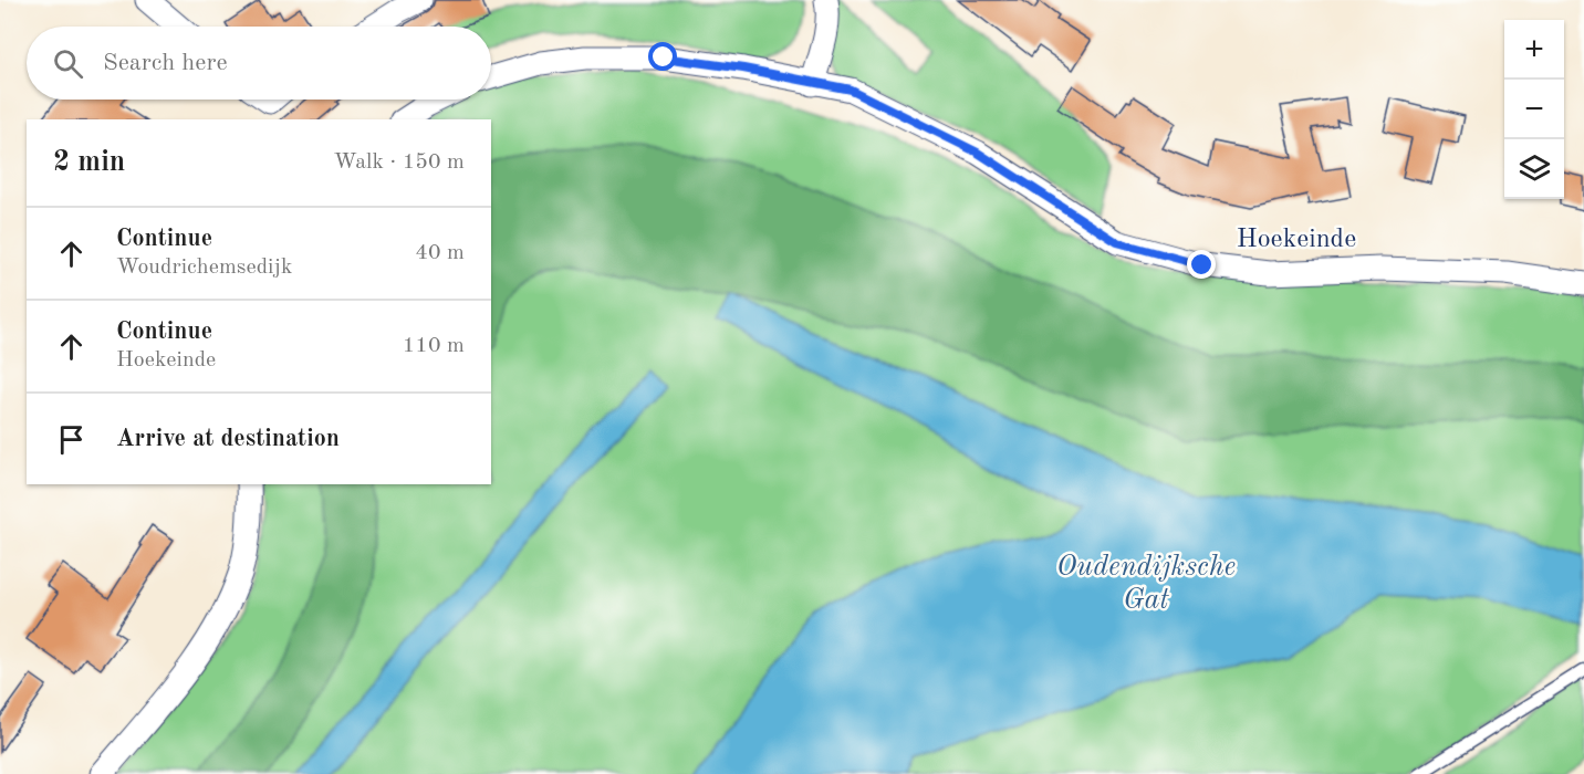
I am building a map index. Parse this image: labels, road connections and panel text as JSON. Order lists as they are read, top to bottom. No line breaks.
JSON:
{"streets":{"street":["Hoekeinde"]},"water":["Oudendijksche Gat"],"page":{"map_buttons":["+","−"],"search":"Search here","heading":["2 min","Walk · 150 m"],"list":[["Continue","Woudrichemsedijk","40 m"],["Continue","Hoekeinde","110 m"],"Arrive at destination"]}}
